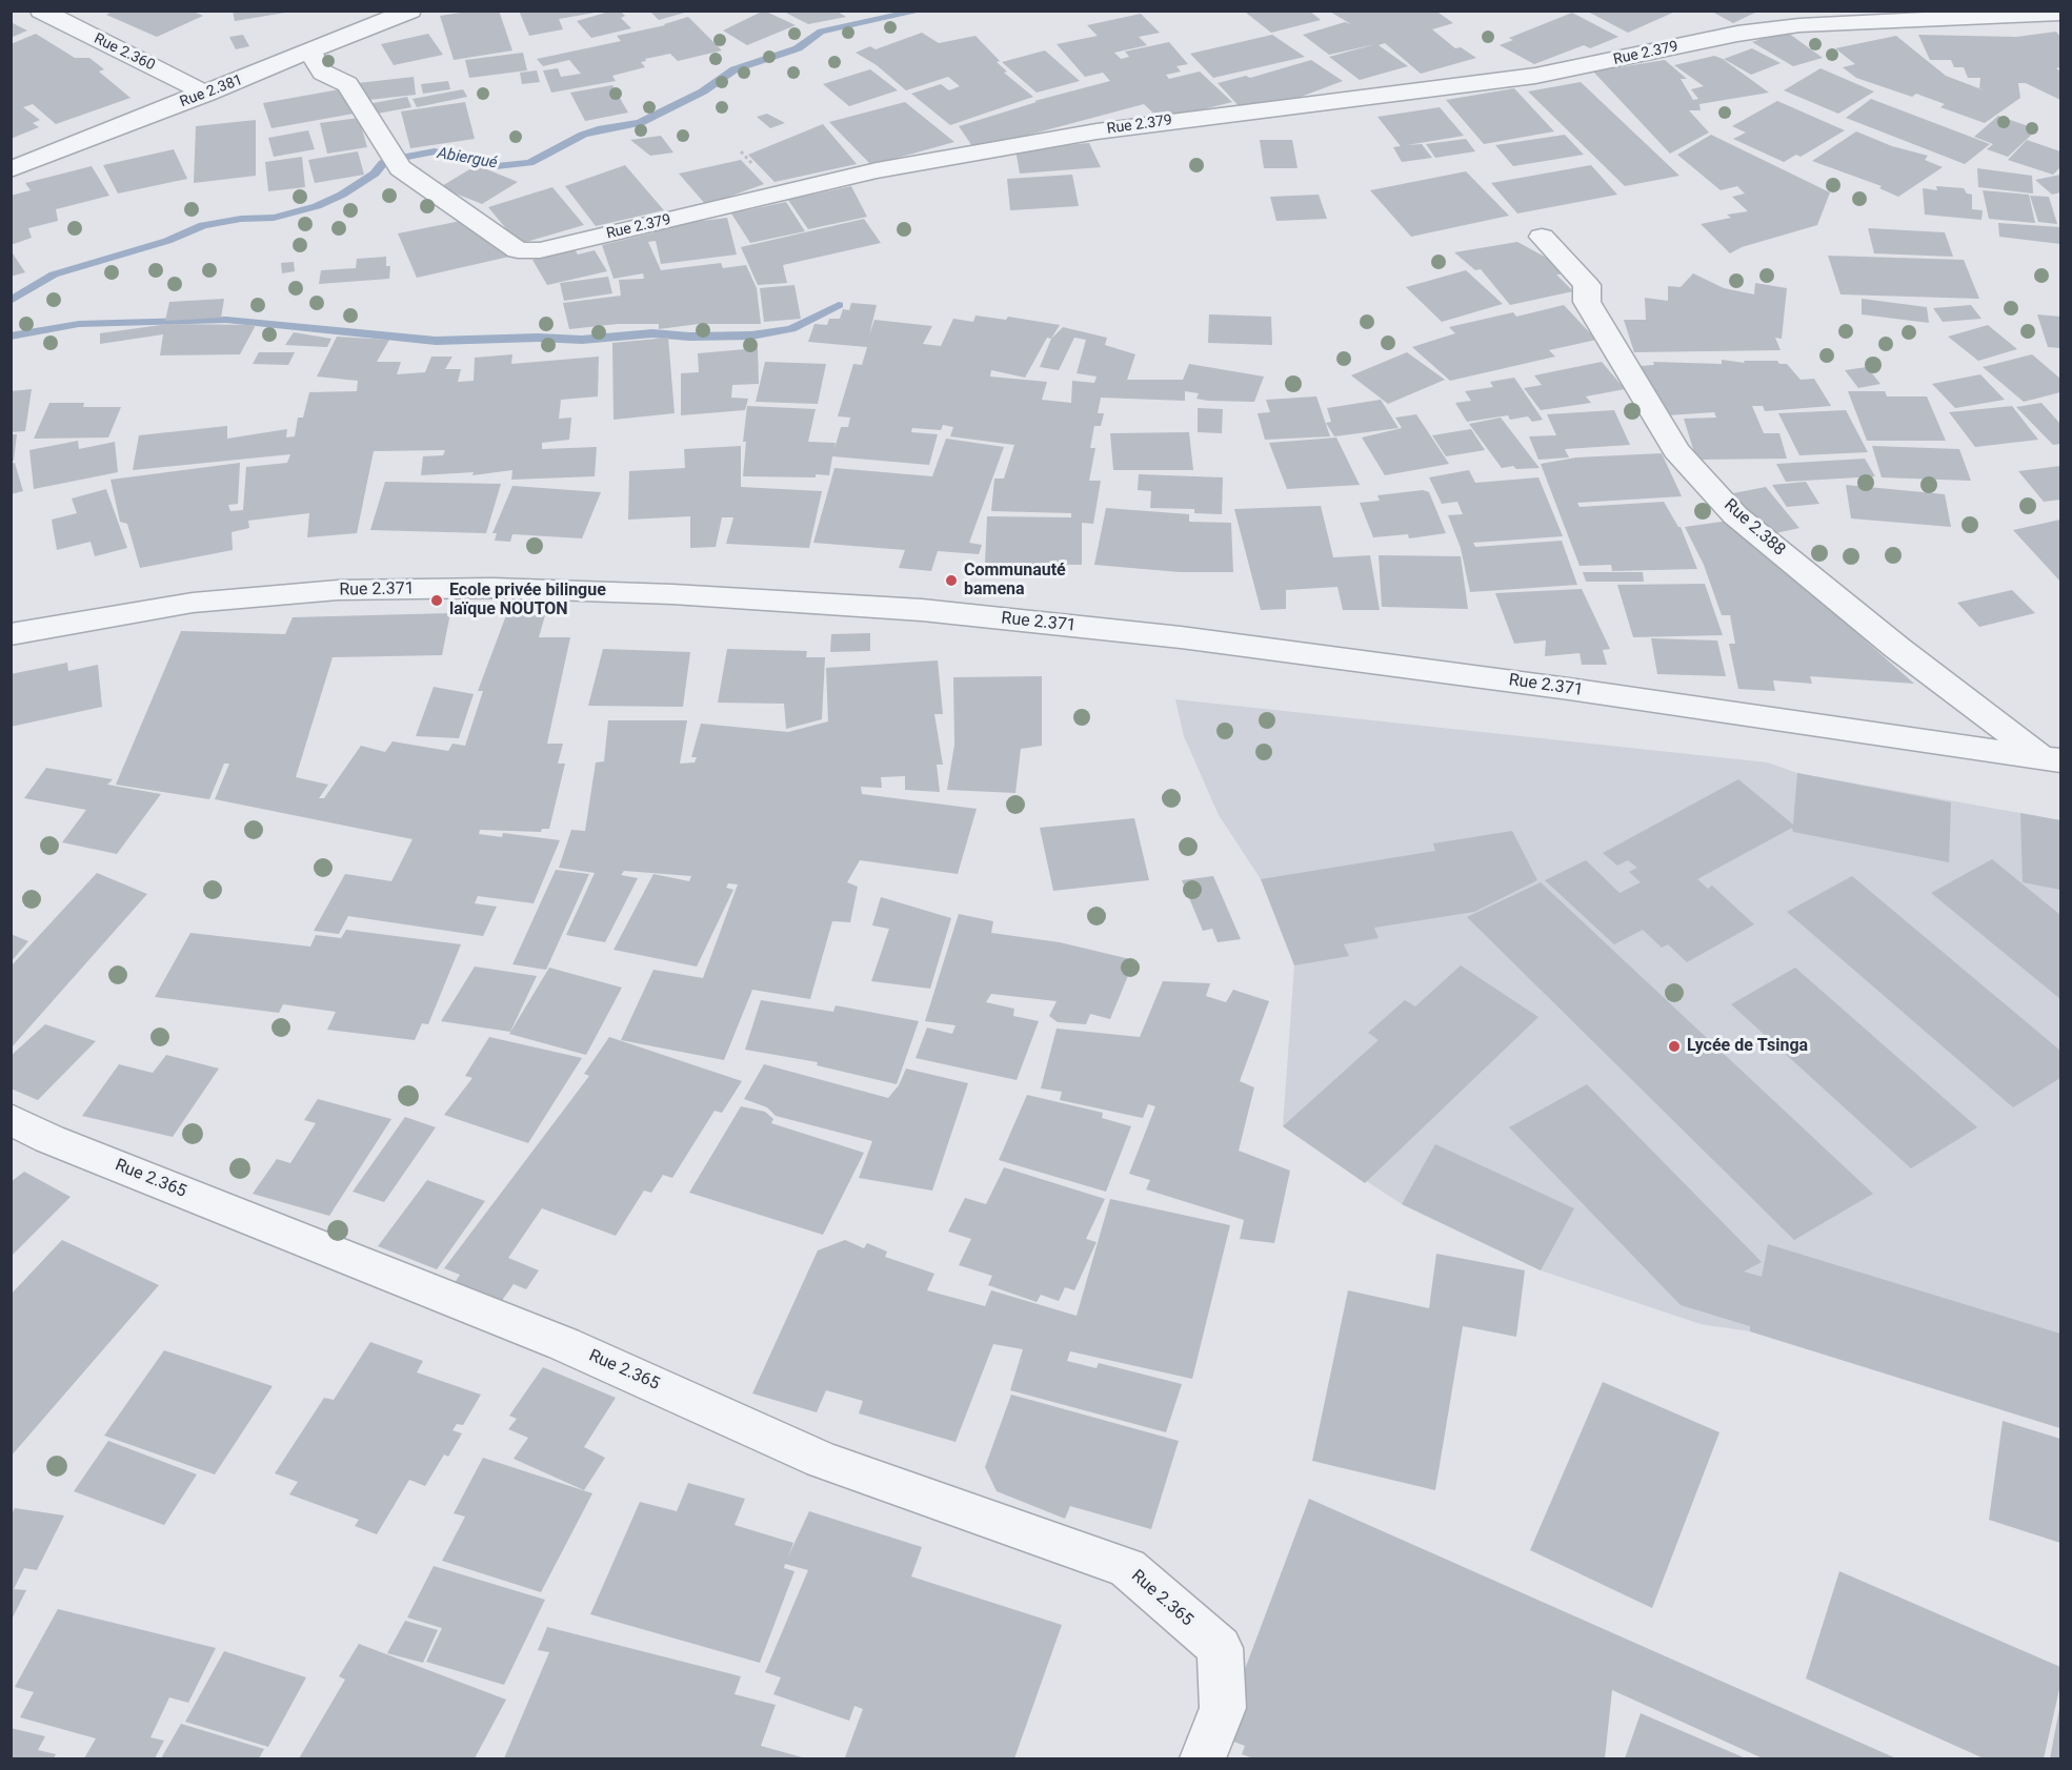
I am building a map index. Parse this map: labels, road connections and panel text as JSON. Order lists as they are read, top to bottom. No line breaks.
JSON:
{"streets":{"street":["Rue 2.360","Rue 2.379","Rue 2.381","Rue 2.388","Rue 2.371","Rue 2.365"]},"crossings":[["Rue 2.360","Rue 2.381"],["Rue 2.379","Rue 2.381"],["Rue 2.388","Rue 2.371"]],"water":["Abiergué"],"places":["Communauté bamena","Ecole privée bilingue laïque NOUTON","Lycée de Tsinga"]}
